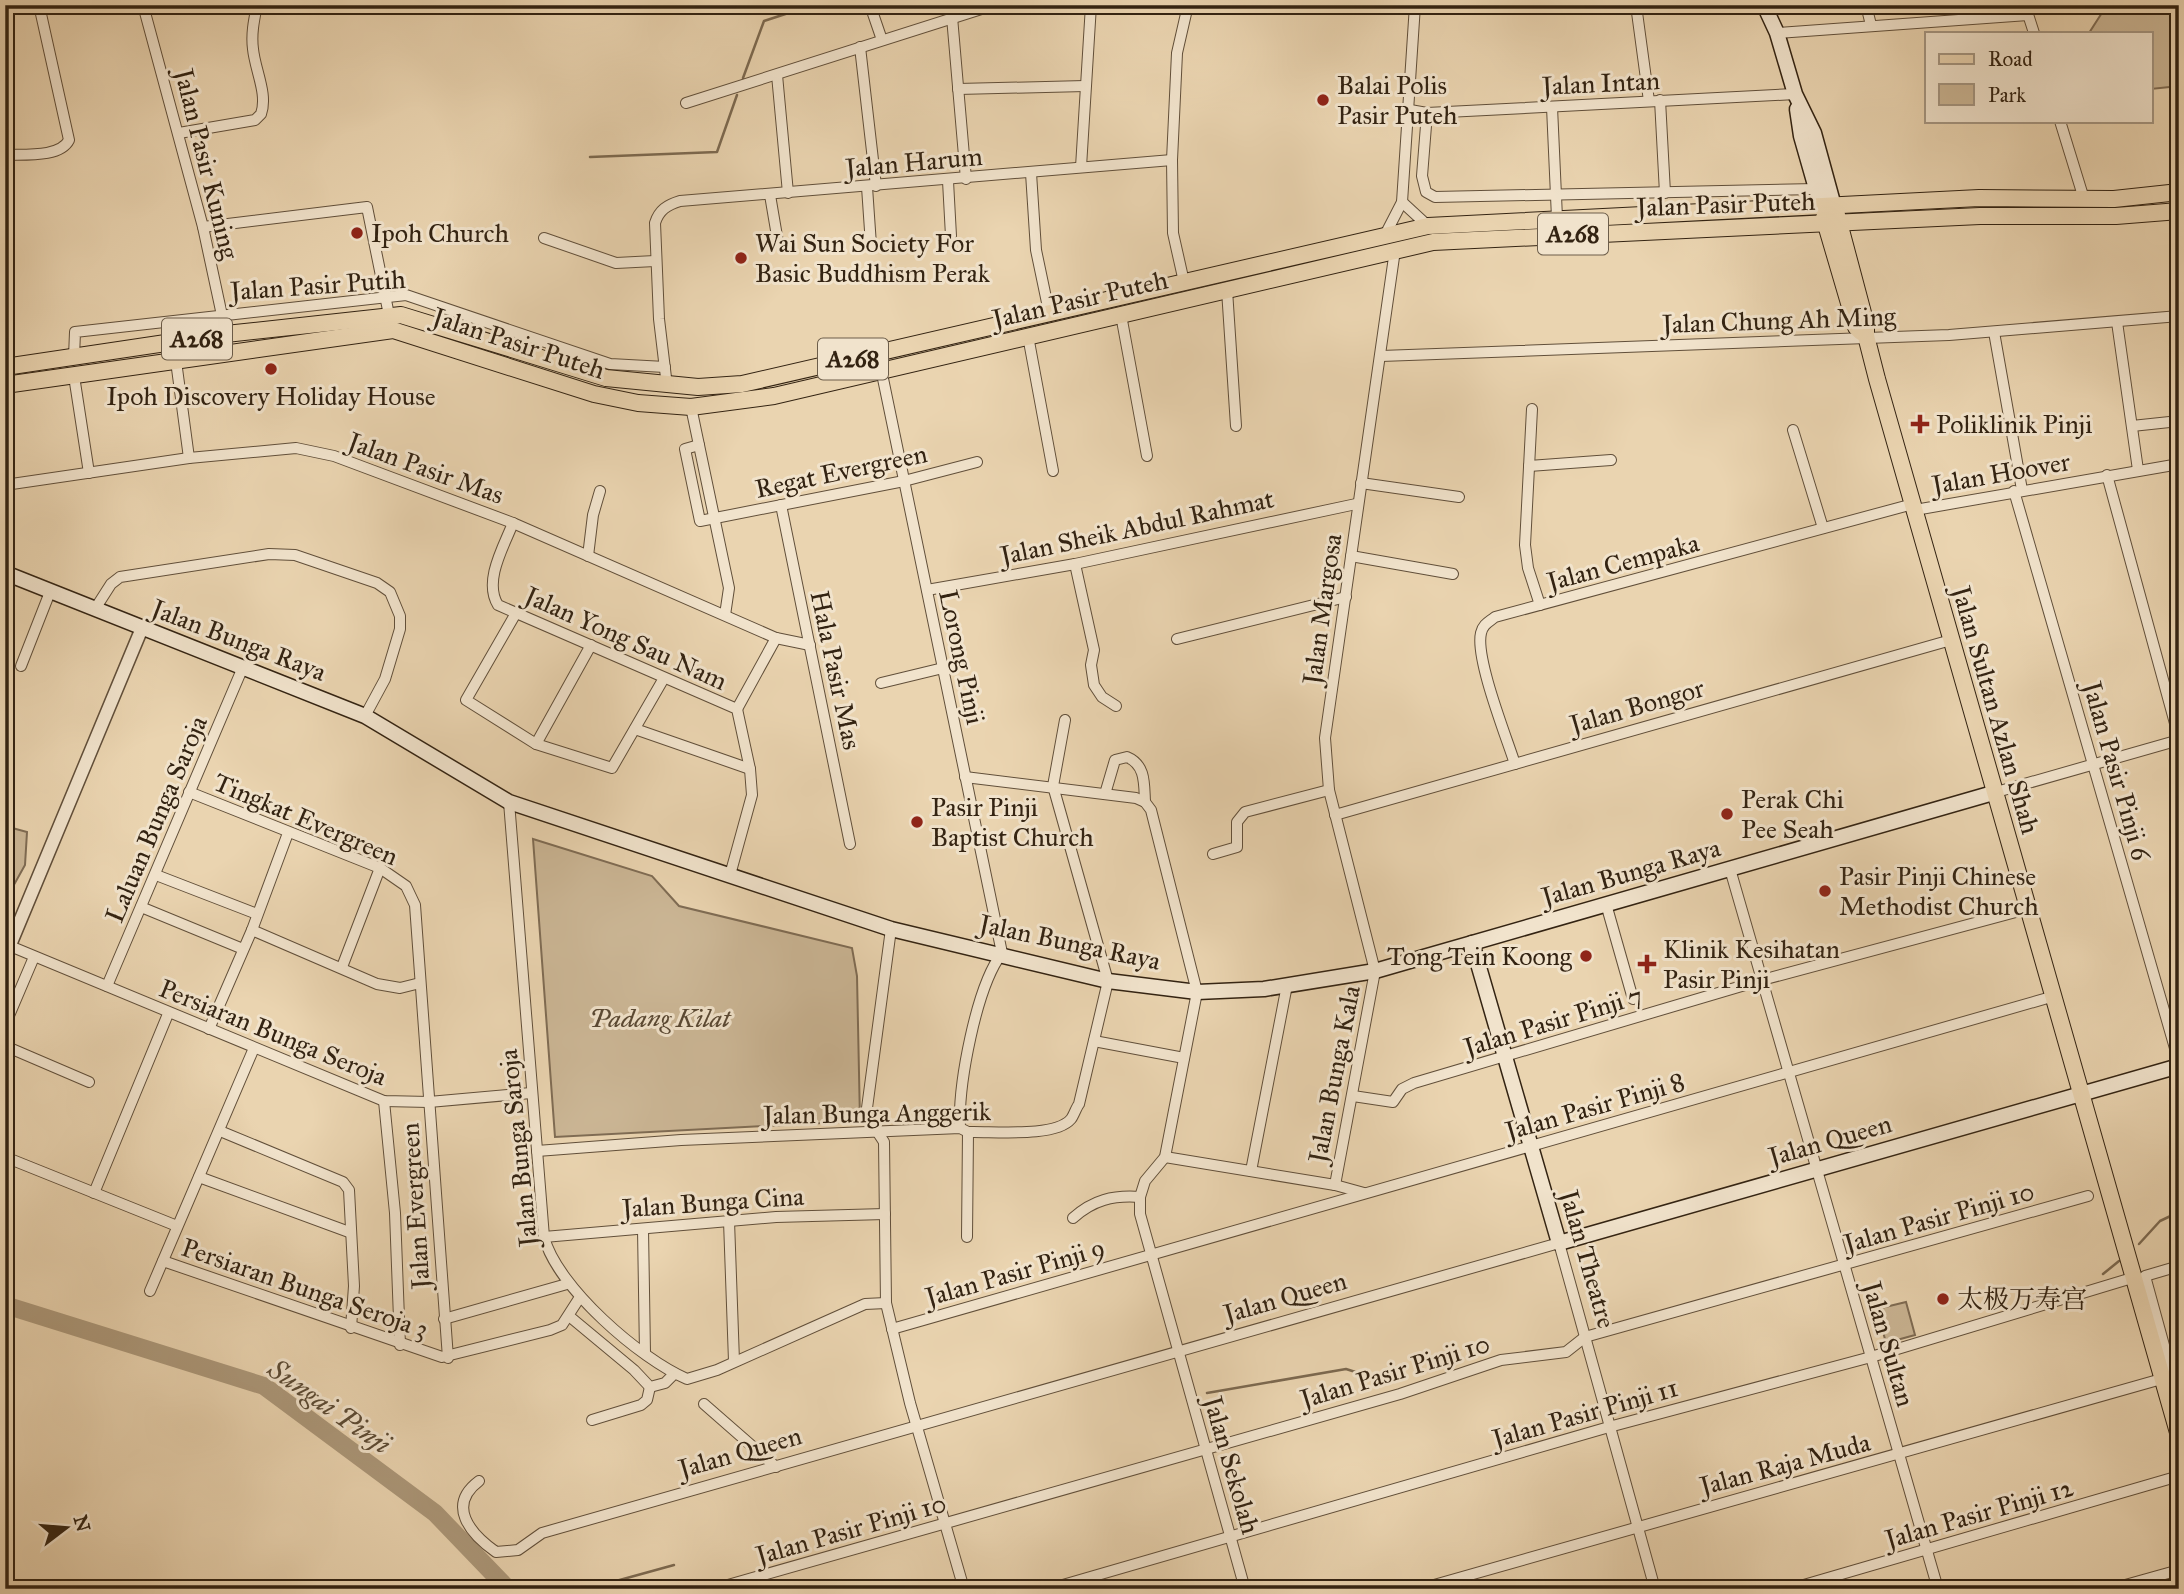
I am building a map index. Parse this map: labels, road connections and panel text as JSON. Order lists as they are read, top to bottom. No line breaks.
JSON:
{"streets":{"main road":["Jalan Pasir Puteh","A268","Jalan Bunga Raya","Jalan Sultan Azlan Shah","Jalan Queen","Jalan Theatre"],"street":["Jalan Intan","Jalan Harum","Jalan Pasir Kuning","Jalan Pasir Putih","Jalan Chung Ah Ming","Jalan Pasir Mas","Regat Evergreen","Jalan Hoover","Jalan Sheik Abdul Rahmat","Jalan Cempaka","Jalan Margosa","Jalan Yong Sau Nam","Lorong Pinji","Hala Pasir Mas","Jalan Bongor","Jalan Pasir Pinji 6","Laluan Bunga Saroja","Tingkat Evergreen","Jalan Pasir Pinji 7","Persiaran Bunga Seroja","Jalan Bunga Kala","Jalan Pasir Pinji 8","Jalan Bunga Anggerik","Jalan Bunga Saroja","Jalan Bunga Cina","Jalan Evergreen","Jalan Pasir Pinji 10","Jalan Pasir Pinji 9","Persiaran Bunga Seroja 3","Jalan Sultan","Jalan Pasir Pinji 11","Jalan Raja Muda","Jalan Sekolah","Jalan Pasir Pinji 12"]},"crossings":[["Jalan Intan","Jalan Sultan Azlan Shah"],["Jalan Pasir Kuning","Jalan Pasir Puteh"],["Jalan Pasir Kuning","Jalan Pasir Putih"],["Jalan Pasir Puteh","Jalan Pasir Putih"],["Jalan Pasir Puteh","Jalan Margosa"],["Jalan Pasir Puteh","Lorong Pinji"],["Jalan Pasir Puteh","Jalan Sultan Azlan Shah"],["Jalan Chung Ah Ming","Jalan Margosa"],["Jalan Chung Ah Ming","Jalan Sultan Azlan Shah"],["Jalan Chung Ah Ming","Jalan Pasir Pinji 6"],["Jalan Pasir Mas","Jalan Yong Sau Nam"],["Jalan Pasir Mas","Hala Pasir Mas"],["Regat Evergreen","Lorong Pinji"],["Regat Evergreen","Hala Pasir Mas"],["Jalan Hoover","Jalan Cempaka"],["Jalan Hoover","Jalan Sultan Azlan Shah"],["Jalan Hoover","Jalan Pasir Pinji 6"],["Jalan Sheik Abdul Rahmat","Jalan Margosa"],["Jalan Sheik Abdul Rahmat","Lorong Pinji"],["Jalan Cempaka","Jalan Bongor"],["Jalan Cempaka","Jalan Sultan Azlan Shah"],["Jalan Margosa","Jalan Bunga Raya"],["Jalan Margosa","Jalan Bongor"],["Jalan Margosa","Jalan Bunga Kala"],["Jalan Yong Sau Nam","Jalan Bunga Raya"],["Jalan Bunga Raya","Lorong Pinji"],["Jalan Bunga Raya","Jalan Sultan Azlan Shah"],["Jalan Bunga Raya","Laluan Bunga Saroja"],["Jalan Bunga Raya","Jalan Bunga Kala"],["Jalan Bunga Raya","Jalan Bunga Anggerik"],["Jalan Bunga Raya","Jalan Bunga Saroja"],["Jalan Bunga Raya","Jalan Theatre"],["Jalan Bunga Raya","Jalan Sultan"],["Jalan Bongor","Jalan Sultan Azlan Shah"],["Jalan Sultan Azlan Shah","Jalan Pasir Pinji 7"],["Jalan Sultan Azlan Shah","Jalan Pasir Pinji 8"],["Jalan Sultan Azlan Shah","Jalan Queen"],["Jalan Sultan Azlan Shah","Jalan Pasir Pinji 11"],["Jalan Sultan Azlan Shah","Jalan Raja Muda"],["Jalan Pasir Pinji 6","Jalan Queen"],["Laluan Bunga Saroja","Tingkat Evergreen"],["Laluan Bunga Saroja","Persiaran Bunga Seroja"],["Tingkat Evergreen","Jalan Evergreen"],["Jalan Pasir Pinji 7","Jalan Bunga Kala"],["Jalan Pasir Pinji 7","Jalan Theatre"],["Jalan Pasir Pinji 7","Jalan Sultan"],["Persiaran Bunga Seroja","Jalan Bunga Saroja"],["Persiaran Bunga Seroja","Jalan Evergreen"],["Jalan Pasir Pinji 8","Jalan Theatre"],["Jalan Pasir Pinji 8","Jalan Pasir Pinji 9"],["Jalan Pasir Pinji 8","Jalan Sultan"],["Jalan Pasir Pinji 8","Jalan Sekolah"],["Jalan Bunga Anggerik","Jalan Bunga Saroja"],["Jalan Queen","Jalan Theatre"],["Jalan Queen","Jalan Sultan"],["Jalan Queen","Jalan Sekolah"],["Jalan Bunga Saroja","Jalan Bunga Cina"],["Jalan Bunga Saroja","Persiaran Bunga Seroja 3"],["Jalan Evergreen","Persiaran Bunga Seroja 3"],["Jalan Pasir Pinji 10","Jalan Theatre"],["Jalan Pasir Pinji 10","Jalan Sultan"],["Jalan Pasir Pinji 10","Jalan Sekolah"],["Jalan Theatre","Jalan Pasir Pinji 11"],["Jalan Theatre","Jalan Raja Muda"],["Jalan Pasir Pinji 9","Jalan Sekolah"],["Jalan Sultan","Jalan Pasir Pinji 11"],["Jalan Sultan","Jalan Raja Muda"],["Jalan Sultan","Jalan Pasir Pinji 12"],["Jalan Pasir Pinji 11","Jalan Sekolah"]],"water":["Sungai Pinji"],"parks":["Padang Kilat"],"places":{"other":["Balai Polis Pasir Puteh","Ipoh Church","Wai Sun Society For Basic Buddhism Perak","Ipoh Discovery Holiday House","Perak Chi Pee Seah","Pasir Pinji Baptist Church","Pasir Pinji Chinese Methodist Church","Tong Tein Koong","太极万寿宫"],"health":["Poliklinik Pinji","Klinik Kesihatan Pasir Pinji"]},"legend":["Road","Park"],"north":"right"}
